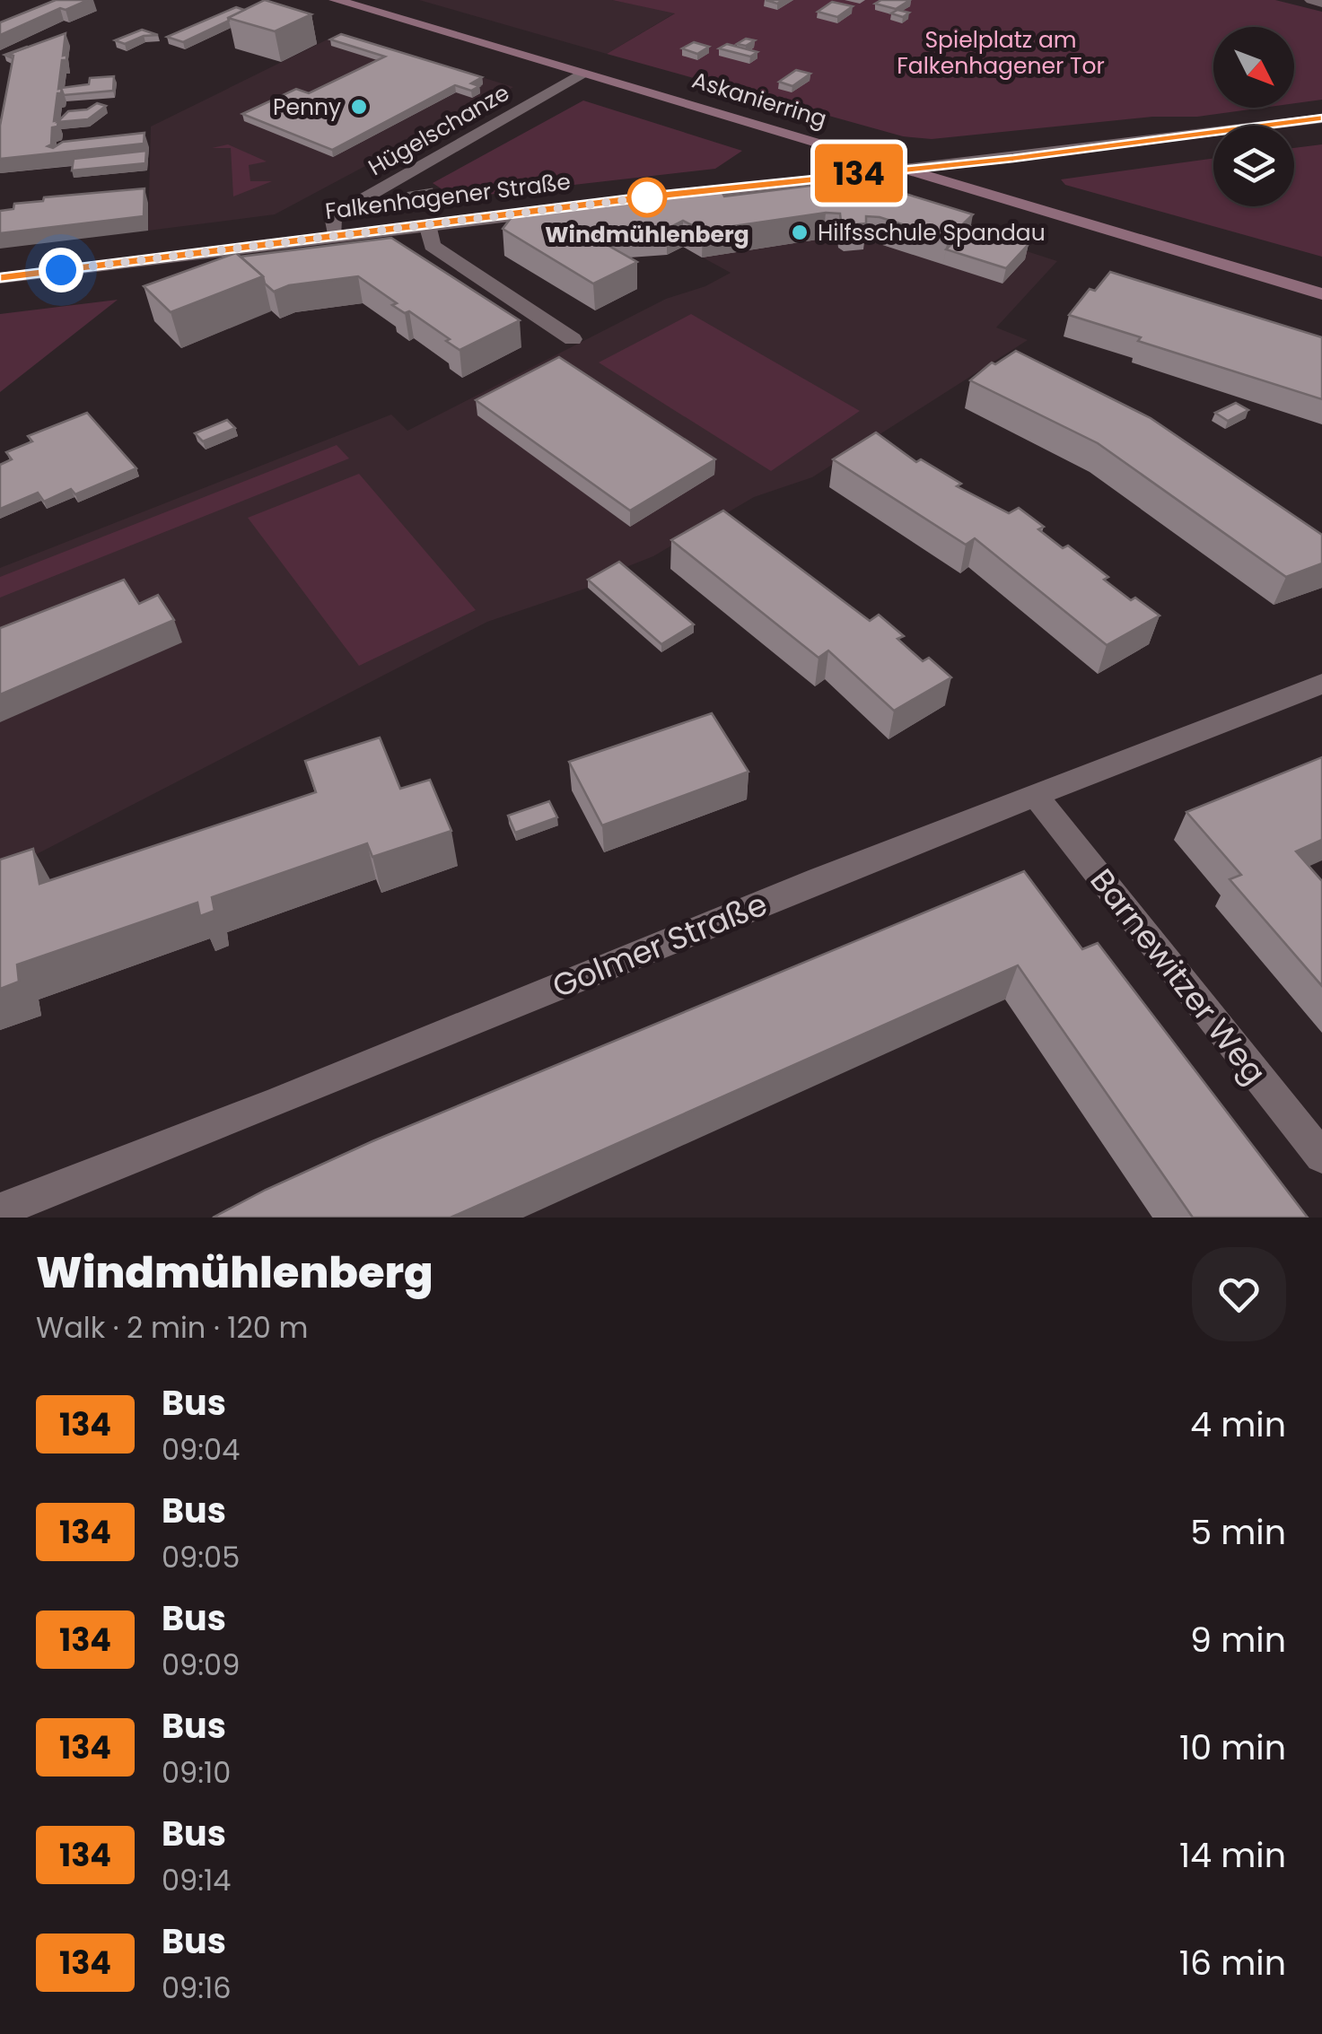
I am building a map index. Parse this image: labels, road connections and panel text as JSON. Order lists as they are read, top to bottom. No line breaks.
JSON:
{"streets":{"main road":["Askanierring"],"street":["Hügelschanze","Falkenhagener Straße","Golmer Straße","Barnewitzer Weg"]},"crossings":[["Askanierring","Hügelschanze"],["Askanierring","Falkenhagener Straße"],["Hügelschanze","Falkenhagener Straße"],["Golmer Straße","Barnewitzer Weg"]],"parks":["Spielplatz am Falkenhagener Tor"],"places":["Penny","Windmühlenberg","Hilfsschule Spandau"],"lines":["bus line 134"],"north":"bottom right","page":{"on_map":"134","heading":["Windmühlenberg","Walk · 2 min · 120 m"],"list":[{"mark":"134","name":"Bus","note":"09:04","value":"4 min"},{"mark":"134","name":"Bus","note":"09:05","value":"5 min"},{"mark":"134","name":"Bus","note":"09:09","value":"9 min"},{"mark":"134","name":"Bus","note":"09:10","value":"10 min"},{"mark":"134","name":"Bus","note":"09:14","value":"14 min"},{"mark":"134","name":"Bus","note":"09:16","value":"16 min"}]}}
